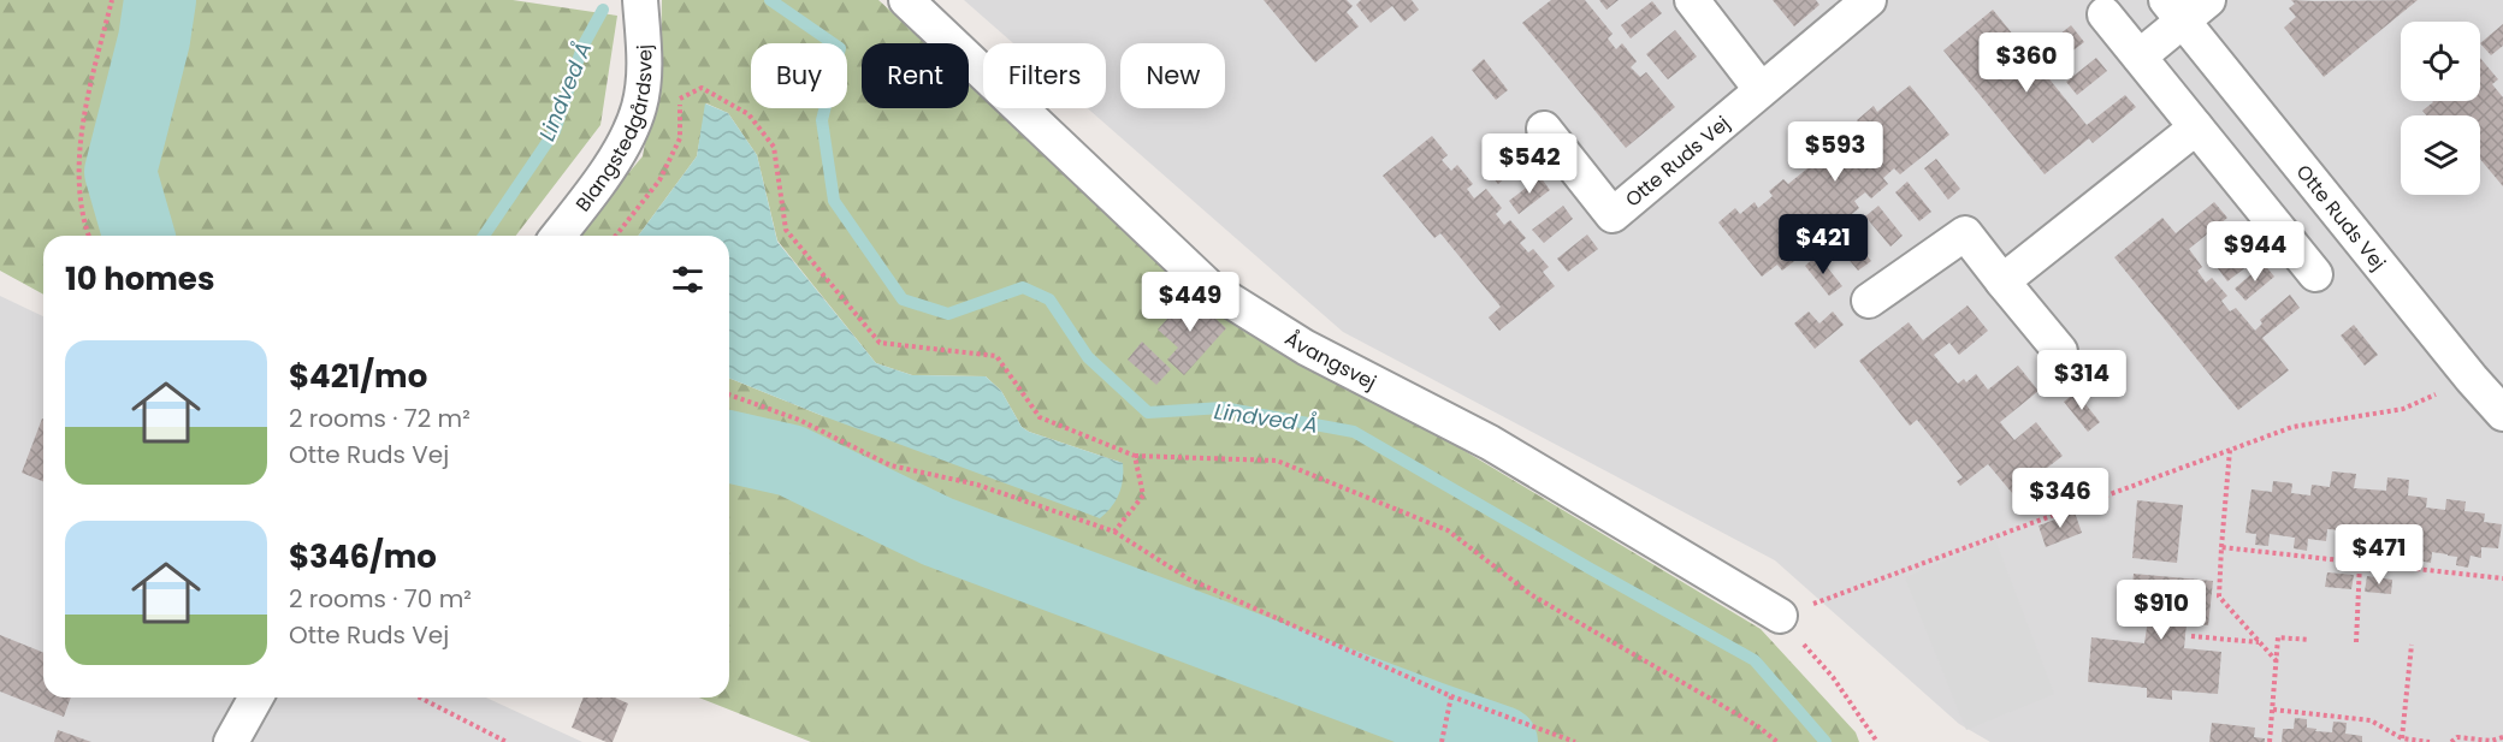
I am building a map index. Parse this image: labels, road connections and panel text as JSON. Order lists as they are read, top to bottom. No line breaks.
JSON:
{"streets":{"street":["Blangstedgårdsvej","Otte Ruds Vej","Åvangsvej"]},"water":["Lindved Å"],"page":{"price":["$360","$593","$542","$421","$944","$449","$314","$346","$471","$910"],"chip":["Buy","Rent","Filters","New"],"heading":"10 homes","list":[{"name":"$421/mo","note":"2 rooms · 72 m² · Otte Ruds Vej"},{"name":"$346/mo","note":"2 rooms · 70 m² · Otte Ruds Vej"}]}}
